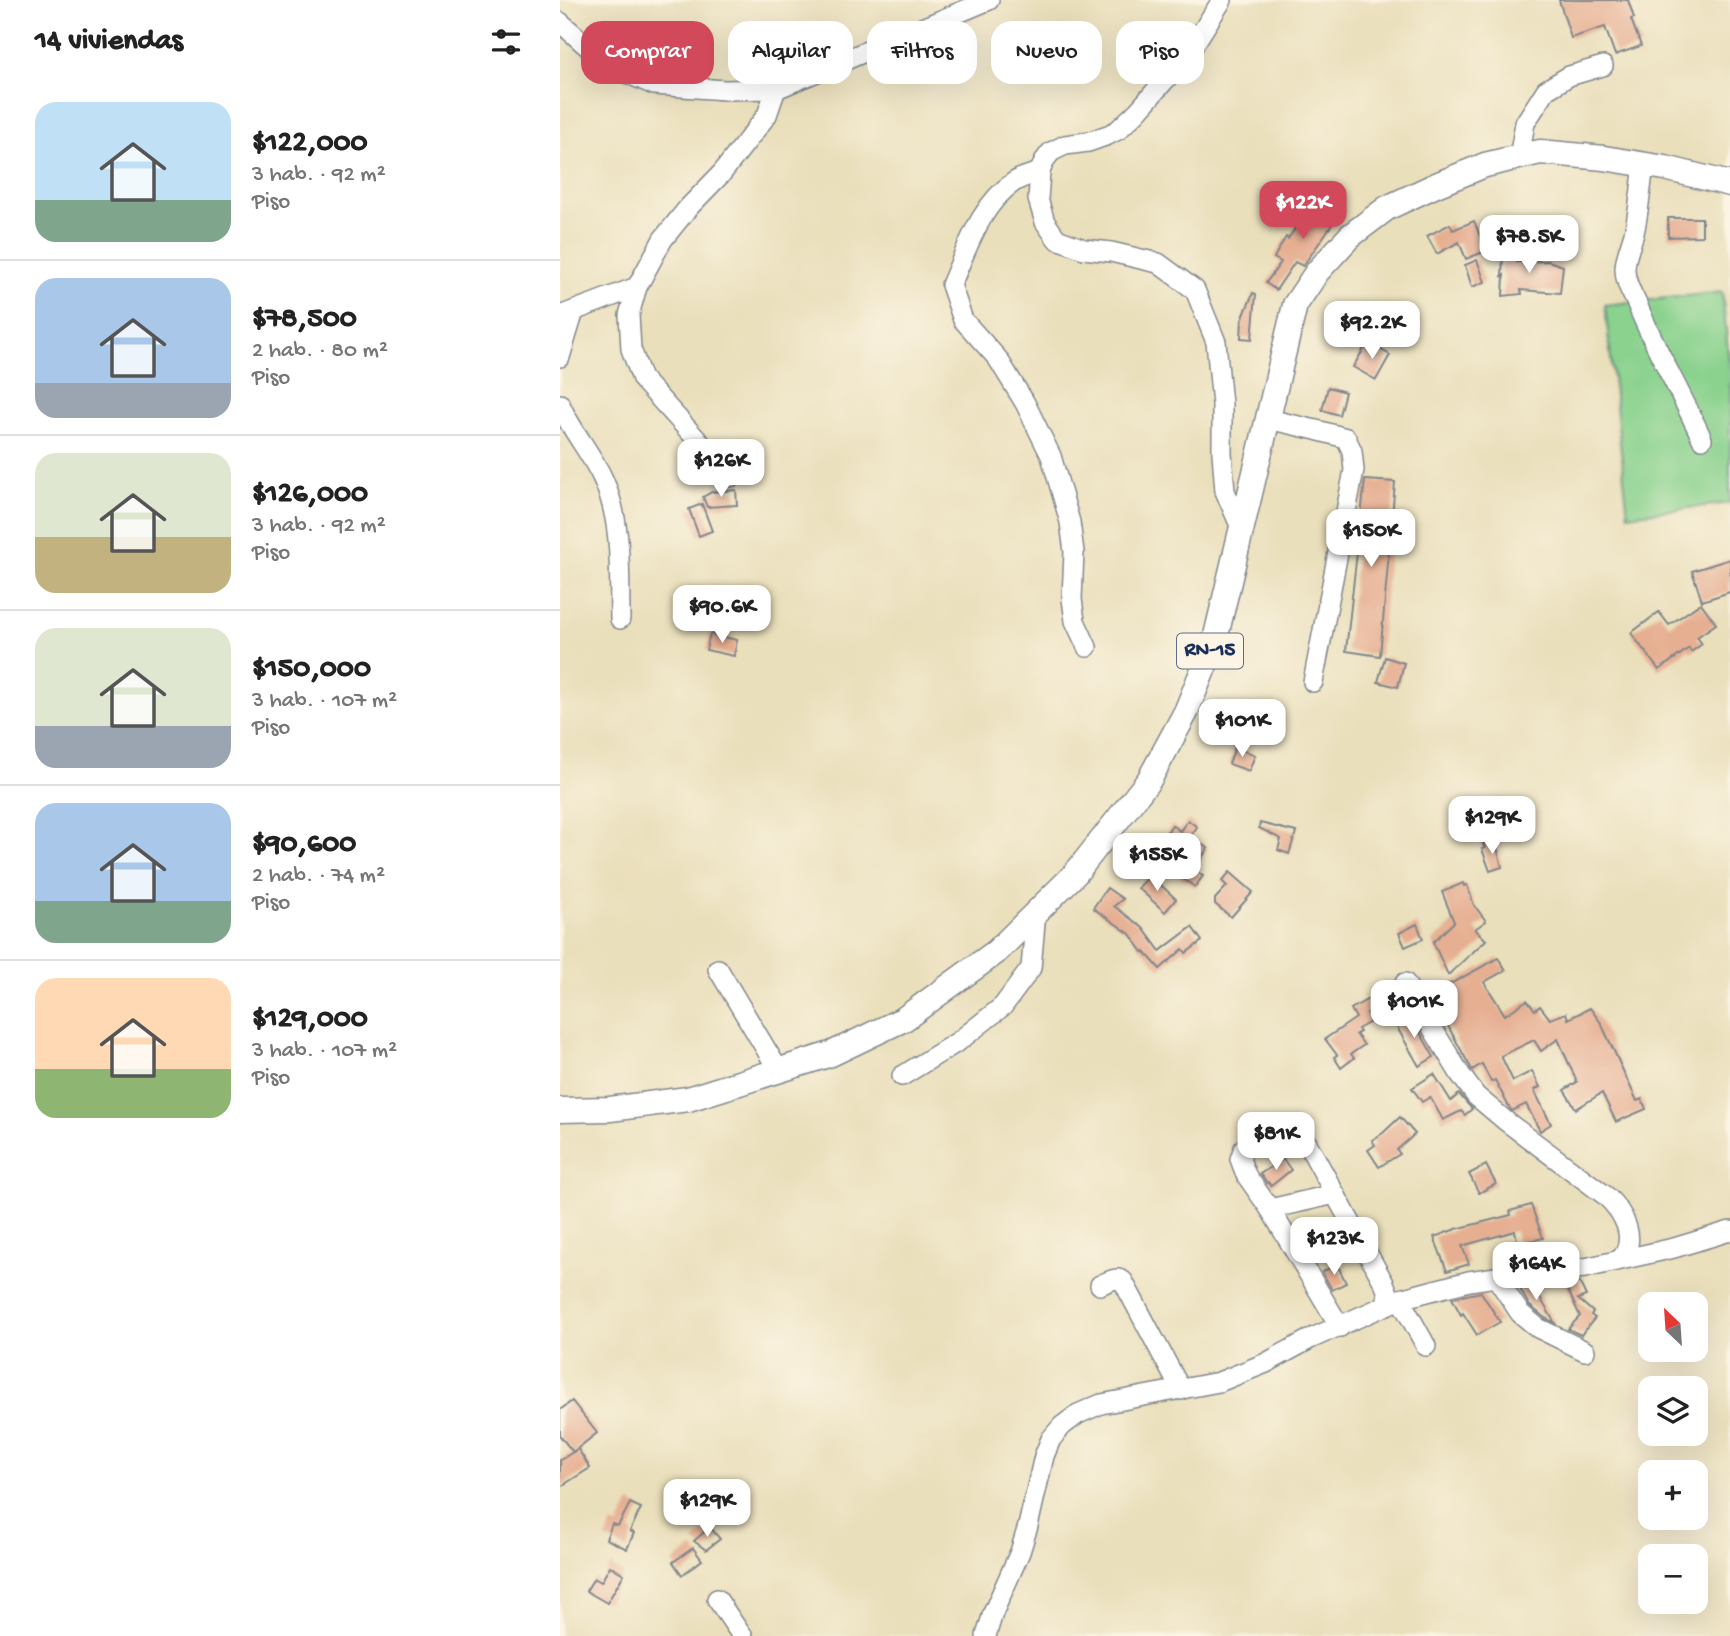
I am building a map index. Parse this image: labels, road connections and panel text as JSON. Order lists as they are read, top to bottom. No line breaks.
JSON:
{"streets":{"main road":["RN-15"]},"north":"top left","page":{"heading":"14 viviendas","chip":["Comprar","Alquilar","Filtros","Nuevo","Piso"],"list":[{"name":"$122,000","note":"3 hab. · 92 m² · Piso"},{"name":"$78,500","note":"2 hab. · 80 m² · Piso"},{"name":"$126,000","note":"3 hab. · 92 m² · Piso"},{"name":"$150,000","note":"3 hab. · 107 m² · Piso"},{"name":"$90,600","note":"2 hab. · 74 m² · Piso"},{"name":"$129,000","note":"3 hab. · 107 m² · Piso"}],"price":["$122K","$78.5K","$92.2K","$126K","$150K","$90.6K","$101K","$129K","$155K","$101K","$81K","$123K","$164K","$129K"],"map_buttons":["+","−"]}}
